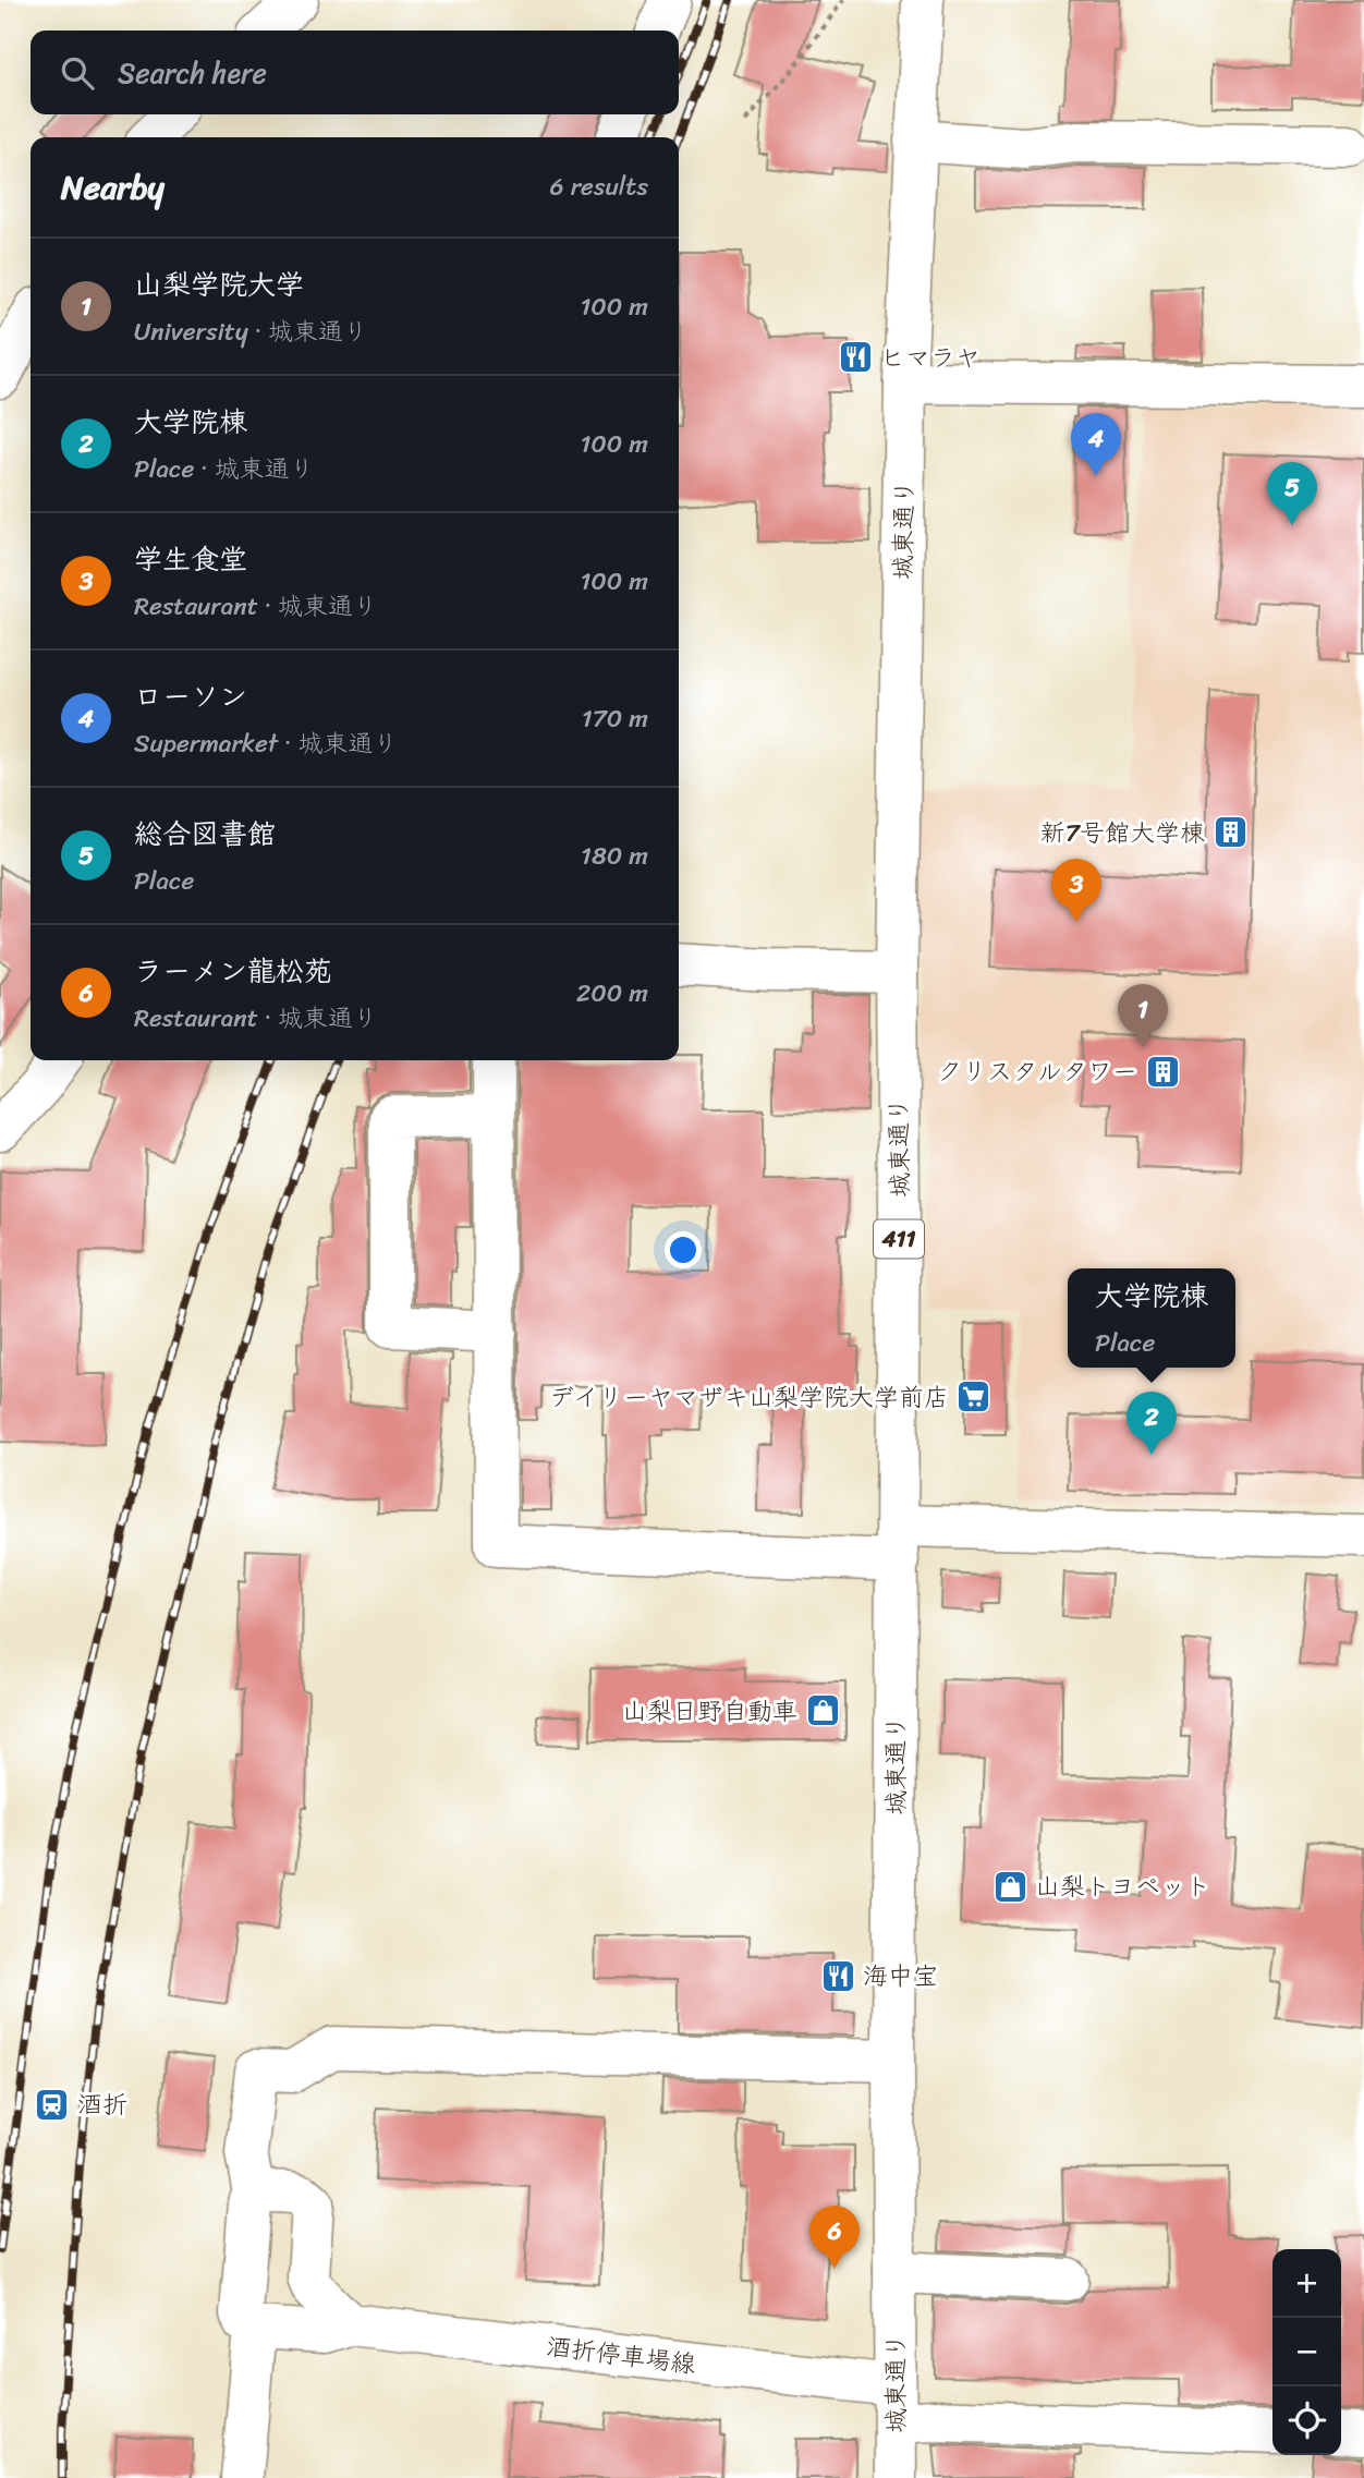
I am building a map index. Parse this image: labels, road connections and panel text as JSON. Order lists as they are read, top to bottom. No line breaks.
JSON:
{"streets":{"main road":["城東通り","411","酒折停車場線"]},"crossings":[["城東通り","酒折停車場線"]],"places":{"restaurant":["ヒマラヤ","海中宝"],"building":["新7号館大学棟","クリスタルタワー"],"supermarket":["デイリーヤマザキ山梨学院大学前店"],"shop":["山梨日野自動車","山梨トヨペット"],"station":["酒折"]},"page":{"search":"Search here","heading":["Nearby","6 results"],"list":[{"mark":"1","name":"山梨学院大学","note":"University · 城東通り","value":"100 m"},{"mark":"2","name":"大学院棟","note":"Place · 城東通り","value":"100 m"},{"mark":"3","name":"学生食堂","note":"Restaurant · 城東通り","value":"100 m"},{"mark":"4","name":"ローソン","note":"Supermarket · 城東通り","value":"170 m"},{"mark":"5","name":"総合図書館","note":"Place","value":"180 m"},{"mark":"6","name":"ラーメン龍松苑","note":"Restaurant · 城東通り","value":"200 m"}],"pins":["4","5","3","1","2","6"],"popup":["大学院棟","Place"],"map_buttons":["+","−"]}}
